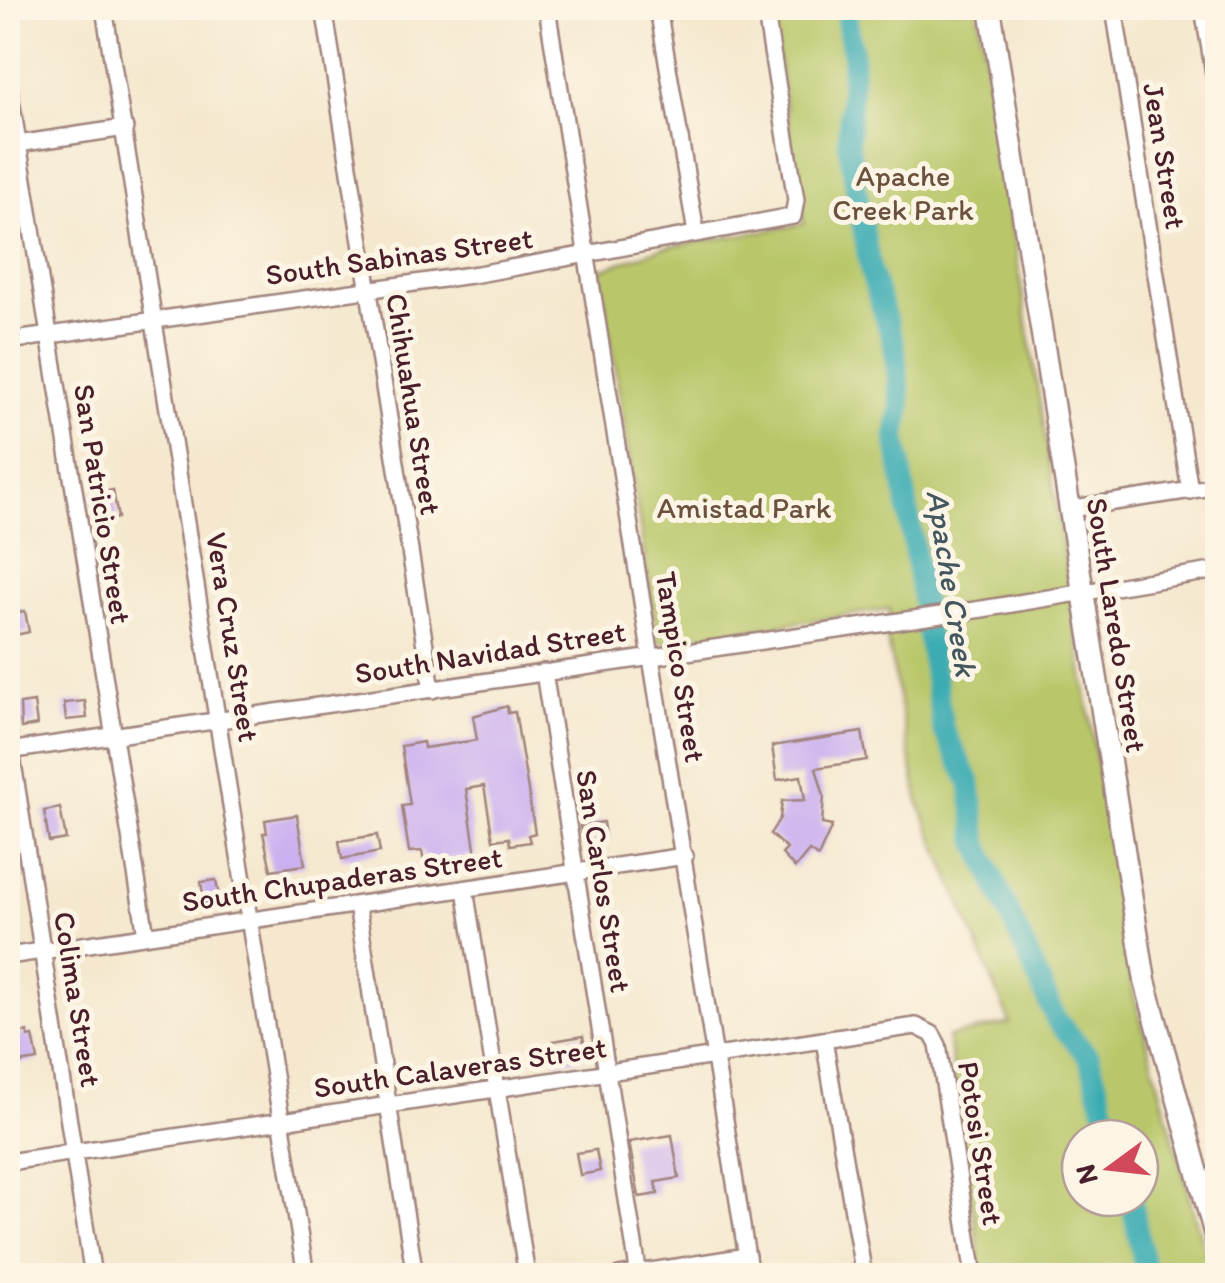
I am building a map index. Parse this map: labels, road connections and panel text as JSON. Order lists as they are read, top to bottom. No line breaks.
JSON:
{"streets":{"main road":["South Laredo Street"],"street":["Jean Street","South Sabinas Street","Chihuahua Street","San Patricio Street","Vera Cruz Street","South Navidad Street","Tampico Street","South Chupaderas Street","San Carlos Street","Colima Street","South Calaveras Street","Potosi Street"]},"crossings":[["South Sabinas Street","Chihuahua Street"],["South Sabinas Street","San Patricio Street"],["South Sabinas Street","Vera Cruz Street"],["South Sabinas Street","Tampico Street"],["Chihuahua Street","South Navidad Street"],["San Patricio Street","South Navidad Street"],["San Patricio Street","South Chupaderas Street"],["South Laredo Street","South Navidad Street"],["Vera Cruz Street","South Navidad Street"],["Vera Cruz Street","South Chupaderas Street"],["Vera Cruz Street","South Calaveras Street"],["South Navidad Street","Tampico Street"],["South Navidad Street","San Carlos Street"],["South Navidad Street","Colima Street"],["Tampico Street","South Chupaderas Street"],["Tampico Street","South Calaveras Street"],["South Chupaderas Street","San Carlos Street"],["South Chupaderas Street","Colima Street"],["San Carlos Street","South Calaveras Street"],["Colima Street","South Calaveras Street"],["South Calaveras Street","Potosi Street"]],"water":["Apache Creek"],"parks":["Apache Creek Park","Amistad Park"],"north":"left"}
